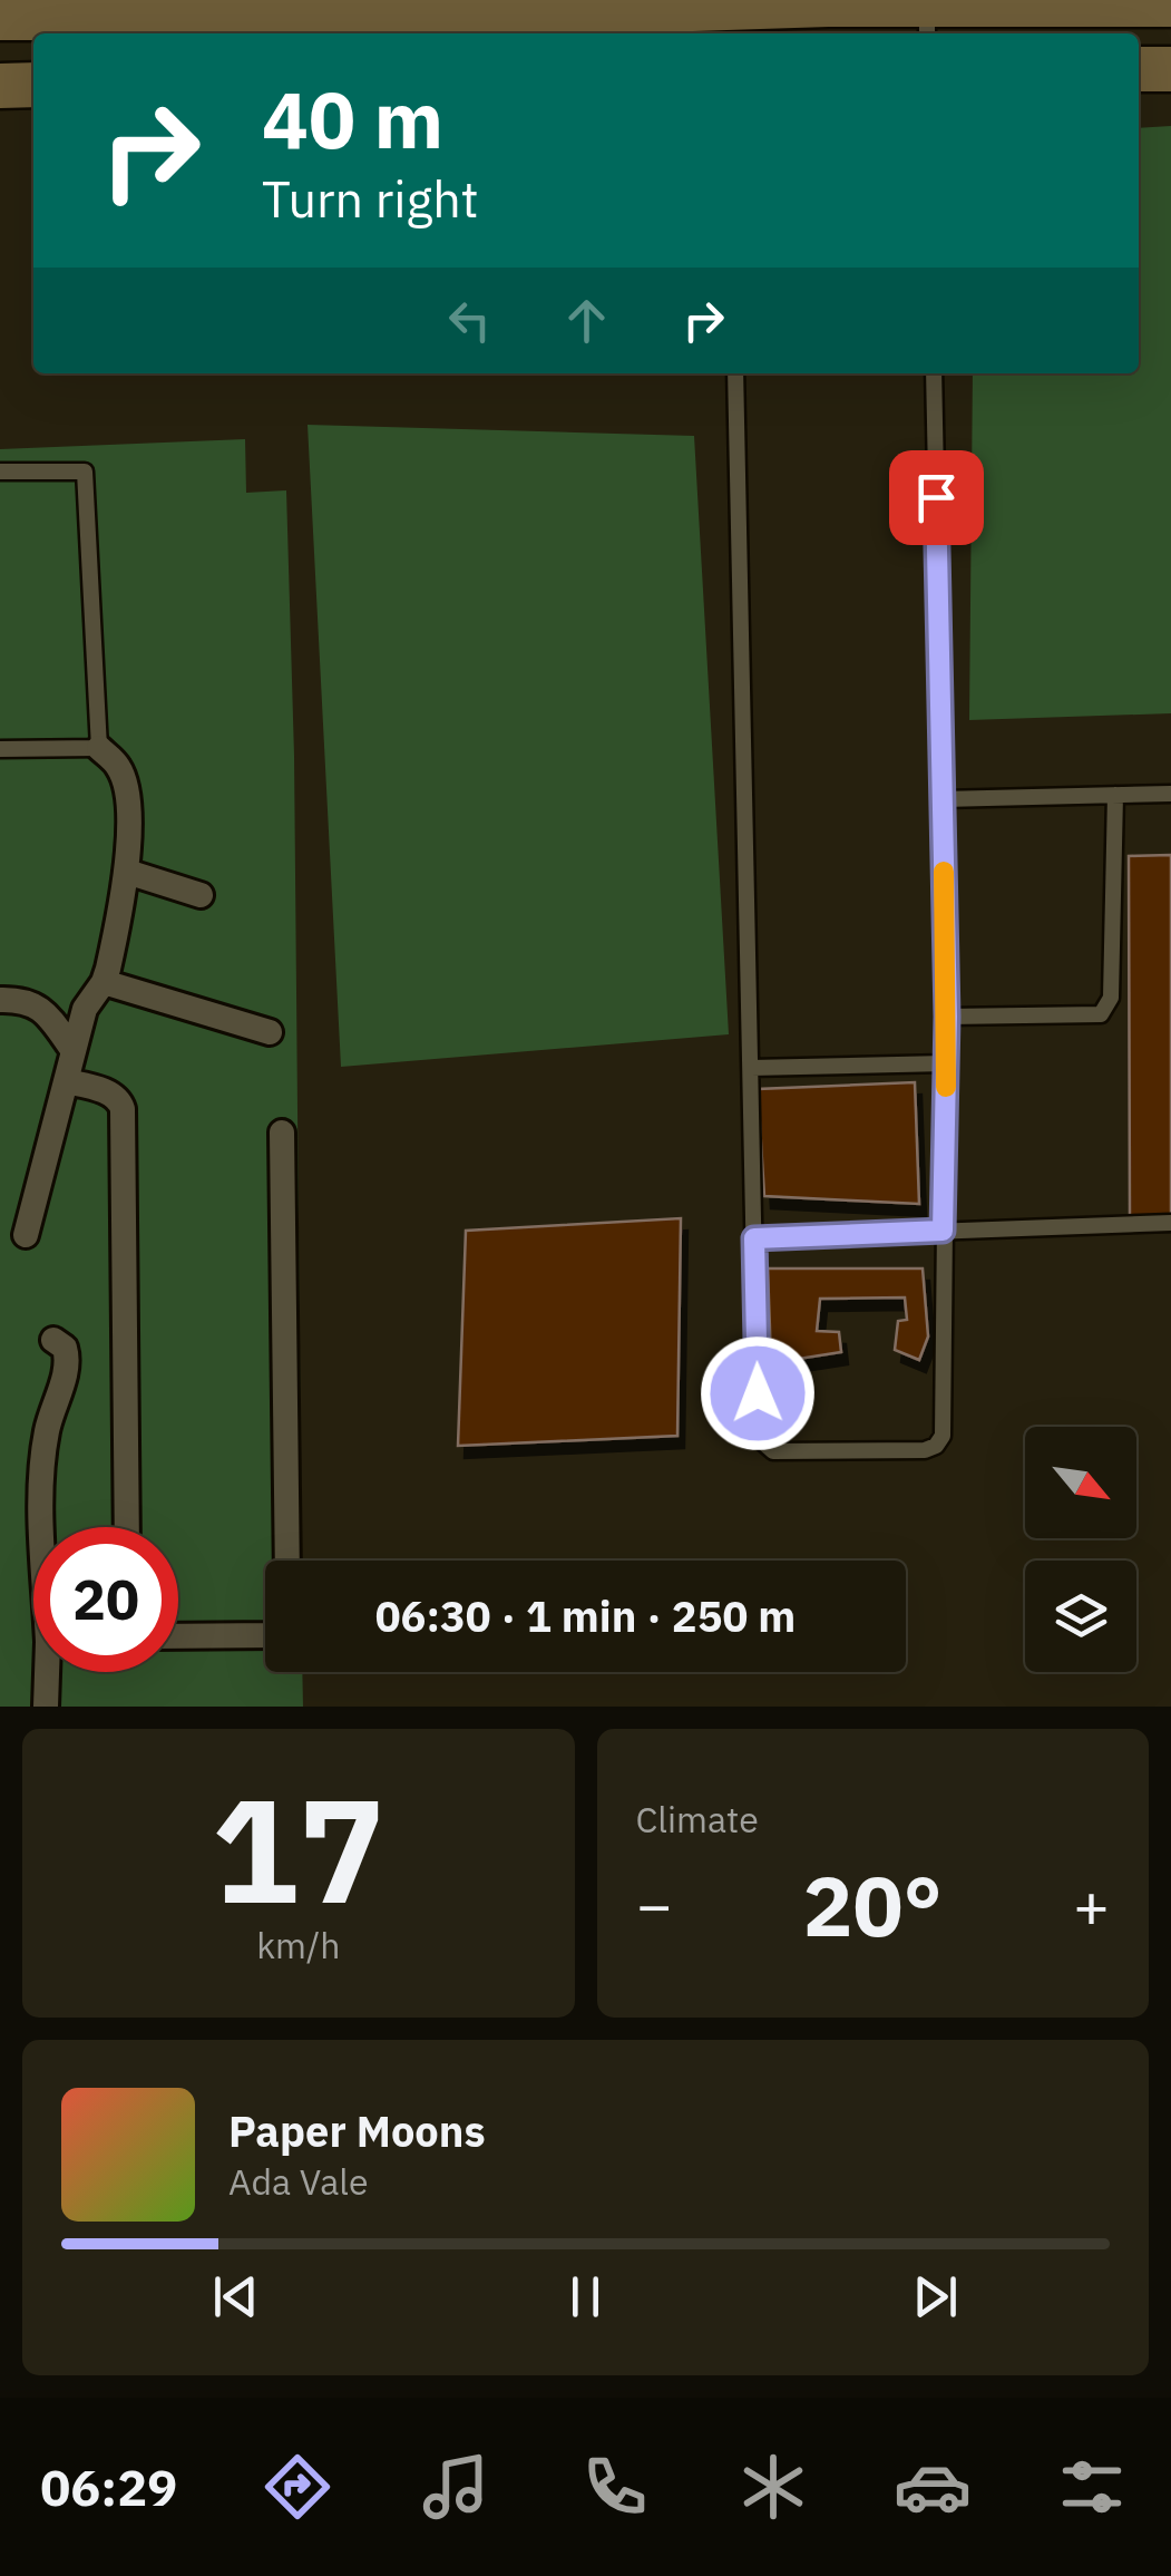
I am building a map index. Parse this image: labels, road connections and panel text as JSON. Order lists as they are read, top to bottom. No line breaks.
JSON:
{"north":"bottom right","page":{"turn":["40 m","Turn right"],"limit":"20","trip":"06:30 · 1 min · 250 m","tile":[["17","km/h"],"Climate"],"heat":["−","20°","+"],"song":["Paper Moons","Ada Vale"],"tabs":"06:29"}}
